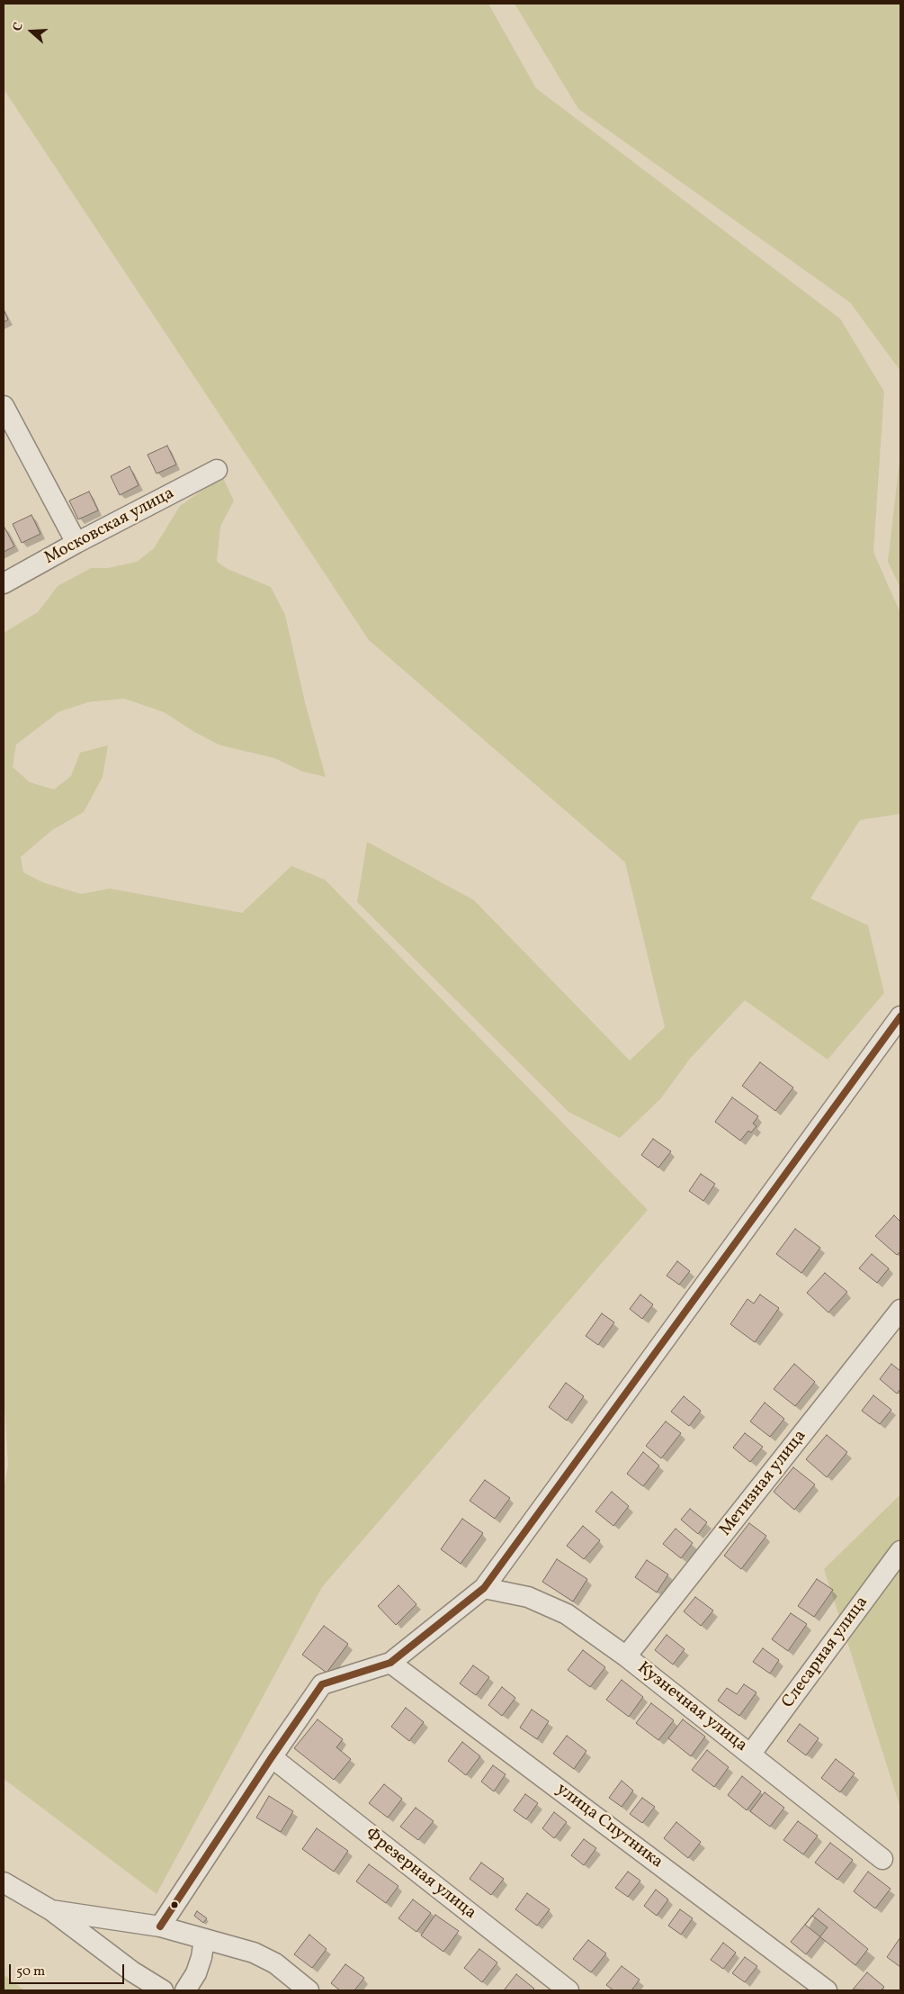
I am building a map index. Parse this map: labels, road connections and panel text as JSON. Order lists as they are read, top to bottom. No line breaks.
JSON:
{"streets":{"street":["Московская улица","Метизная улица","Слесарная улица","Кузнечная улица","улица Спутника","Фрезерная улица"]},"crossings":[["Метизная улица","Кузнечная улица"],["Слесарная улица","Кузнечная улица"]],"scale_bar":"50 m","north":"left"}
